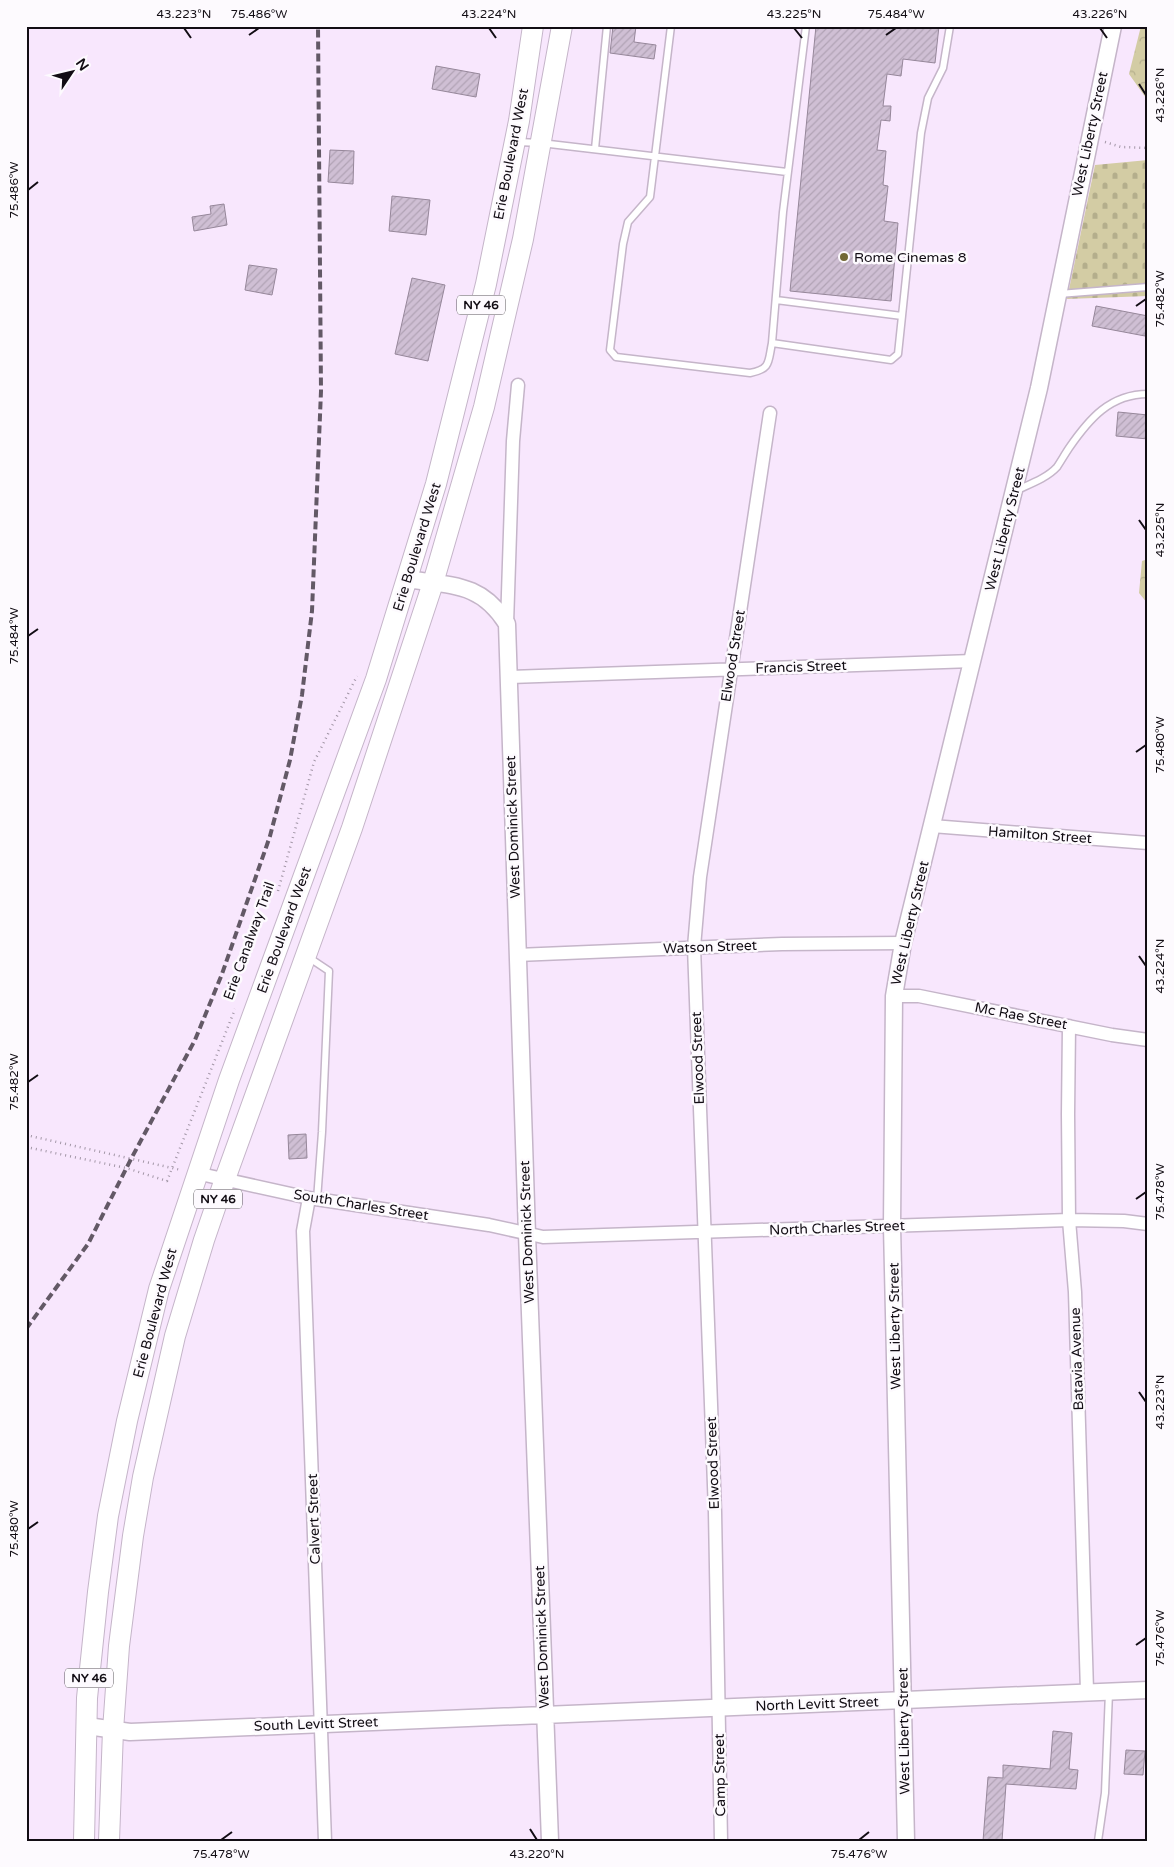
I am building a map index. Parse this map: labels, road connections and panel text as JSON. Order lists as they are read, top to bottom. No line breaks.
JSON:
{"streets":{"main road":["Erie Boulevard West","NY 46"],"street":["West Liberty Street","Elwood Street","Francis Street","West Dominick Street","Hamilton Street","Watson Street","Mc Rae Street","South Charles Street","North Charles Street","Batavia Avenue","Calvert Street","North Levitt Street","South Levitt Street","Camp Street"],"path":["Erie Canalway Trail"]},"crossings":[["West Liberty Street","Francis Street"],["West Liberty Street","Hamilton Street"],["West Liberty Street","Watson Street"],["West Liberty Street","Mc Rae Street"],["West Liberty Street","North Charles Street"],["West Liberty Street","North Levitt Street"],["Erie Boulevard West","South Charles Street"],["Erie Boulevard West","South Levitt Street"],["Elwood Street","Francis Street"],["Elwood Street","Watson Street"],["Elwood Street","North Charles Street"],["Elwood Street","North Levitt Street"],["Elwood Street","Camp Street"],["Francis Street","West Dominick Street"],["West Dominick Street","Watson Street"],["West Dominick Street","South Charles Street"],["West Dominick Street","North Charles Street"],["West Dominick Street","North Levitt Street"],["West Dominick Street","South Levitt Street"],["Mc Rae Street","Batavia Avenue"],["South Charles Street","North Charles Street"],["South Charles Street","Calvert Street"],["North Charles Street","Batavia Avenue"],["Batavia Avenue","North Levitt Street"],["Calvert Street","South Levitt Street"],["North Levitt Street","South Levitt Street"],["North Levitt Street","Camp Street"]],"places":["Rome Cinemas 8"],"north":"top right","coordinates":["43.223°N","75.486°W","43.224°N","43.225°N","75.484°W","43.226°N","75.482°W","75.480°W","75.478°W","75.476°W","43.220°N"]}
